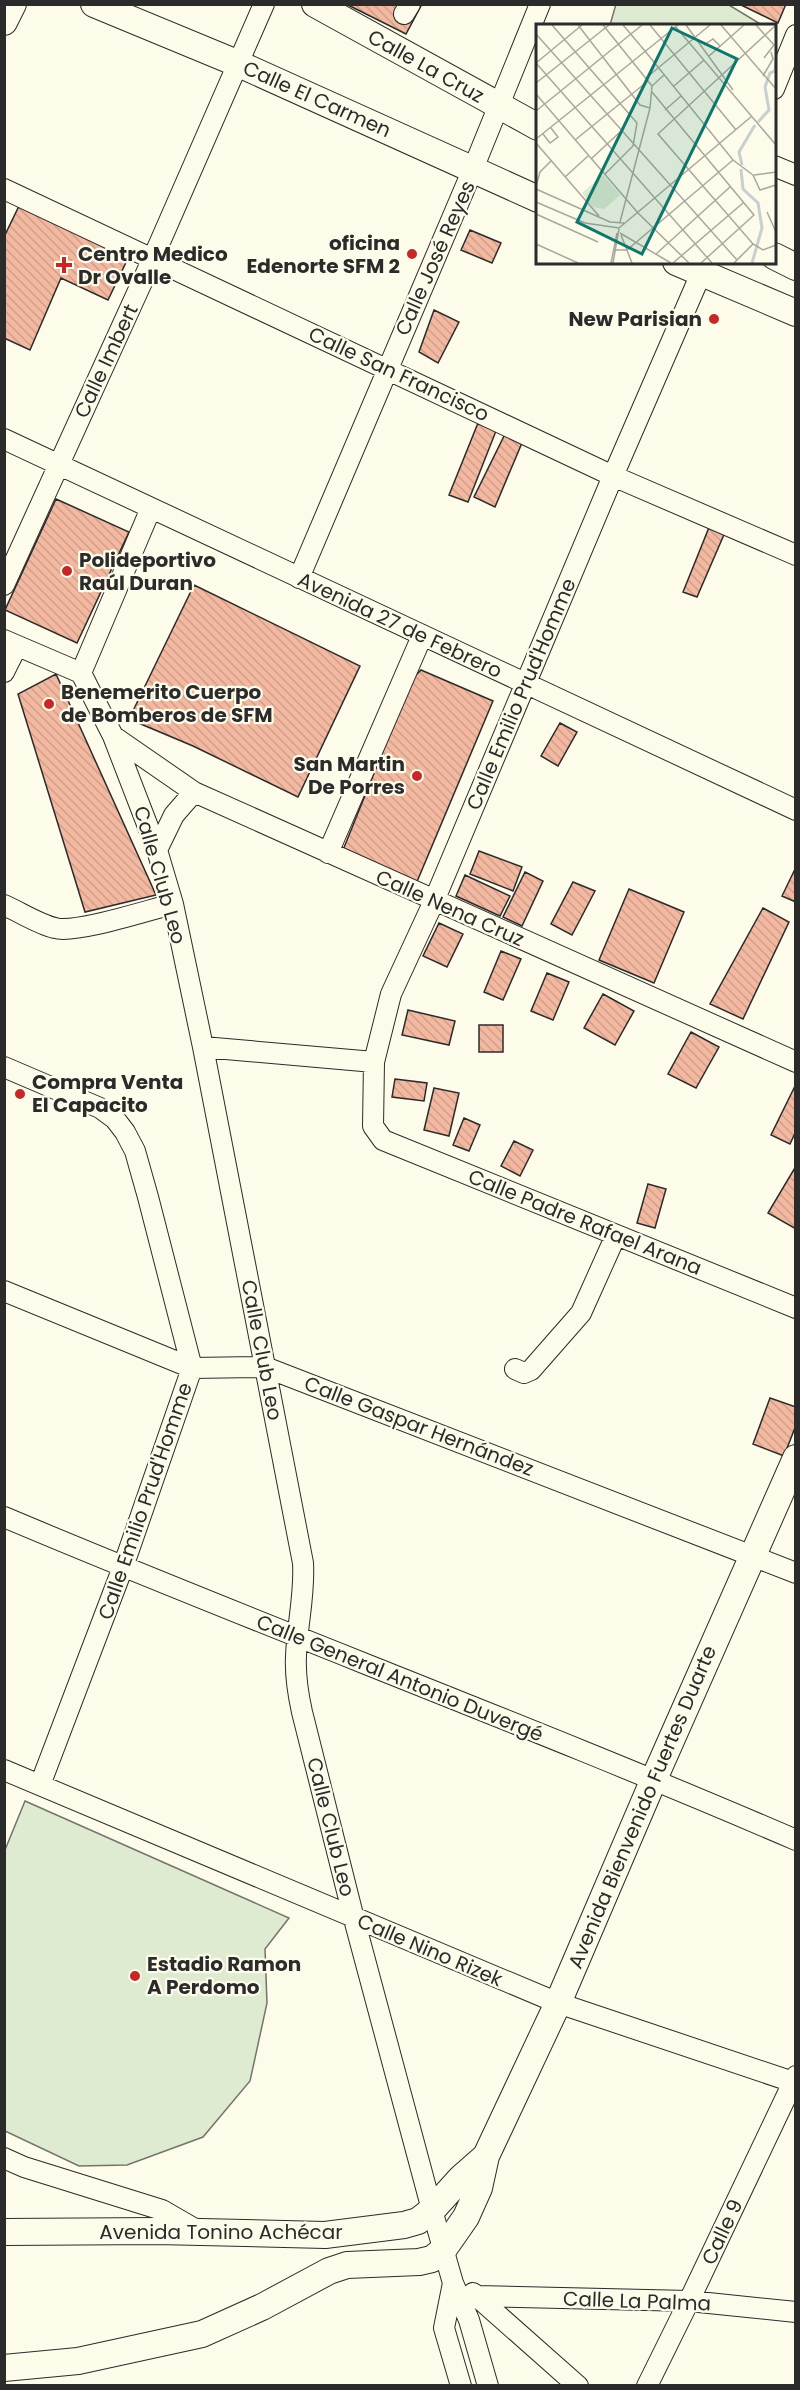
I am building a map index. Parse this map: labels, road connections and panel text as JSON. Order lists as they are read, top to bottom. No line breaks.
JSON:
{"streets":{"main road":["Calle La Cruz","Calle El Carmen","Avenida Bienvenido Fuertes Duarte","Avenida Tonino Achécar"],"street":["Calle José Reyes","Calle Imbert","Calle San Francisco","Avenida 27 de Febrero","Calle Emilio Prud'Homme","Calle Club Leo","Calle Nena Cruz","Calle Padre Rafael Arana","Calle Gaspar Hernández","Calle General Antonio Duvergé","Calle Nino Rizek","Calle 9","Calle La Palma"]},"crossings":[["Calle La Cruz","Calle José Reyes"],["Calle El Carmen","Calle José Reyes"],["Calle El Carmen","Calle Imbert"],["Calle José Reyes","Calle San Francisco"],["Calle José Reyes","Avenida 27 de Febrero"],["Calle Imbert","Calle San Francisco"],["Calle Imbert","Avenida 27 de Febrero"],["Calle San Francisco","Calle Emilio Prud'Homme"],["Avenida 27 de Febrero","Calle Emilio Prud'Homme"],["Calle Emilio Prud'Homme","Calle Nena Cruz"],["Calle Emilio Prud'Homme","Calle Padre Rafael Arana"],["Calle Emilio Prud'Homme","Calle Gaspar Hernández"],["Calle Emilio Prud'Homme","Calle General Antonio Duvergé"],["Calle Emilio Prud'Homme","Calle Nino Rizek"],["Calle Club Leo","Calle Nena Cruz"],["Calle Club Leo","Calle Gaspar Hernández"],["Calle Club Leo","Calle General Antonio Duvergé"],["Calle Club Leo","Avenida Bienvenido Fuertes Duarte"],["Calle Club Leo","Calle Nino Rizek"],["Calle Club Leo","Avenida Tonino Achécar"],["Calle Gaspar Hernández","Avenida Bienvenido Fuertes Duarte"],["Calle General Antonio Duvergé","Avenida Bienvenido Fuertes Duarte"],["Avenida Bienvenido Fuertes Duarte","Calle Nino Rizek"],["Avenida Bienvenido Fuertes Duarte","Avenida Tonino Achécar"],["Calle Nino Rizek","Calle 9"],["Calle 9","Calle La Palma"]],"places":{"other":["oficina Edenorte SFM 2","New Parisian","Polideportivo Raúl Duran","Benemerito Cuerpo de Bomberos de SFM","San Martin De Porres","Compra Venta El Capacito","Estadio Ramon A Perdomo"],"health":["Centro Medico Dr Ovalle"]}}
